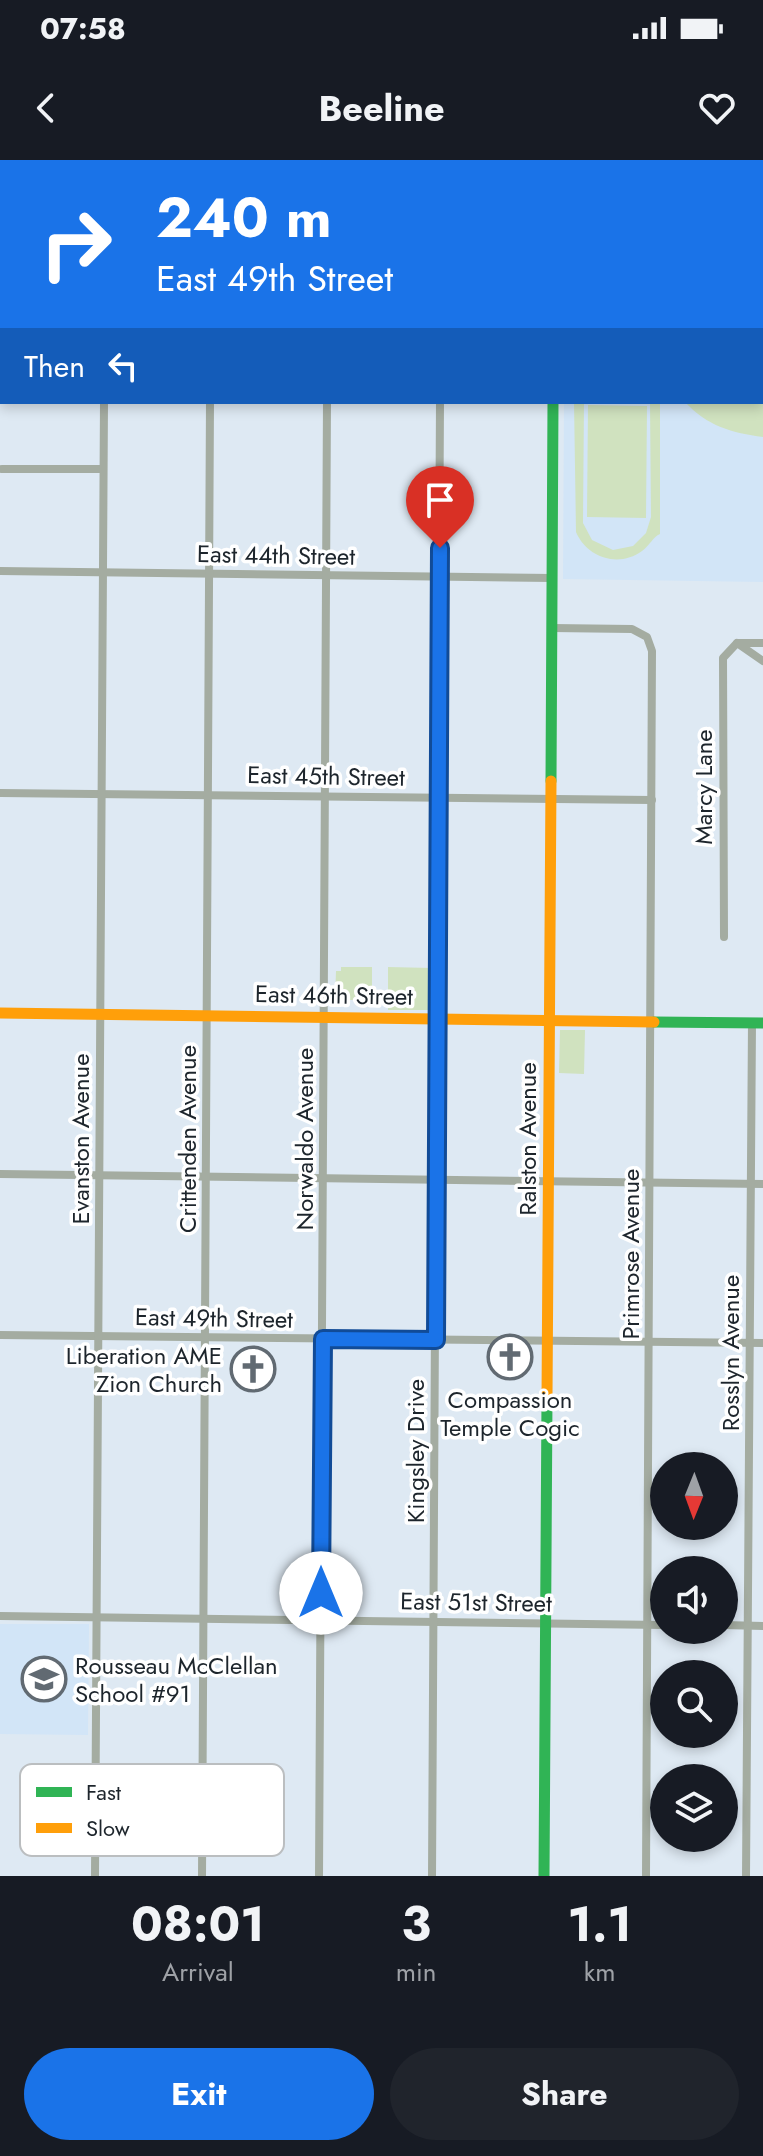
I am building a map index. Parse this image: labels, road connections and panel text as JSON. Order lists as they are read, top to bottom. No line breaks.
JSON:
{"streets":{"street":["East 44th Street","East 45th Street","Marcy Lane","East 46th Street","Evanston Avenue","Crittenden Avenue","Norwaldo Avenue","Ralston Avenue","Primrose Avenue","East 49th Street","Rosslyn Avenue","Kingsley Drive","East 51st Street"]},"crossings":[["East 44th Street","Evanston Avenue"],["East 44th Street","Crittenden Avenue"],["East 44th Street","Norwaldo Avenue"],["East 44th Street","Ralston Avenue"],["East 44th Street","Kingsley Drive"],["East 45th Street","Evanston Avenue"],["East 45th Street","Crittenden Avenue"],["East 45th Street","Norwaldo Avenue"],["East 45th Street","Ralston Avenue"],["East 45th Street","Primrose Avenue"],["East 45th Street","Kingsley Drive"],["East 46th Street","Evanston Avenue"],["East 46th Street","Crittenden Avenue"],["East 46th Street","Norwaldo Avenue"],["East 46th Street","Ralston Avenue"],["East 46th Street","Primrose Avenue"],["East 46th Street","Rosslyn Avenue"],["East 46th Street","Kingsley Drive"],["Evanston Avenue","East 49th Street"],["Evanston Avenue","East 51st Street"],["Crittenden Avenue","East 49th Street"],["Crittenden Avenue","East 51st Street"],["Norwaldo Avenue","East 49th Street"],["Norwaldo Avenue","East 51st Street"],["Ralston Avenue","Primrose Avenue"],["Ralston Avenue","East 49th Street"],["Ralston Avenue","East 51st Street"],["Primrose Avenue","East 49th Street"],["Primrose Avenue","East 51st Street"],["East 49th Street","Rosslyn Avenue"],["East 49th Street","Kingsley Drive"],["Kingsley Drive","East 51st Street"]],"places":{"church":["Compassion Temple Cogic","Liberation AME Zion Church"],"school or university":["Rousseau McClellan School #91"]},"legend":["Fast","Slow"],"north":"bottom","page":{"status":"07:58","header":"Beeline","turn":["240 m","East 49th Street"],"then":"Then","eta":["08:01","Arrival","3","min","1.1","km"],"buttons":["Exit","Share"]}}
